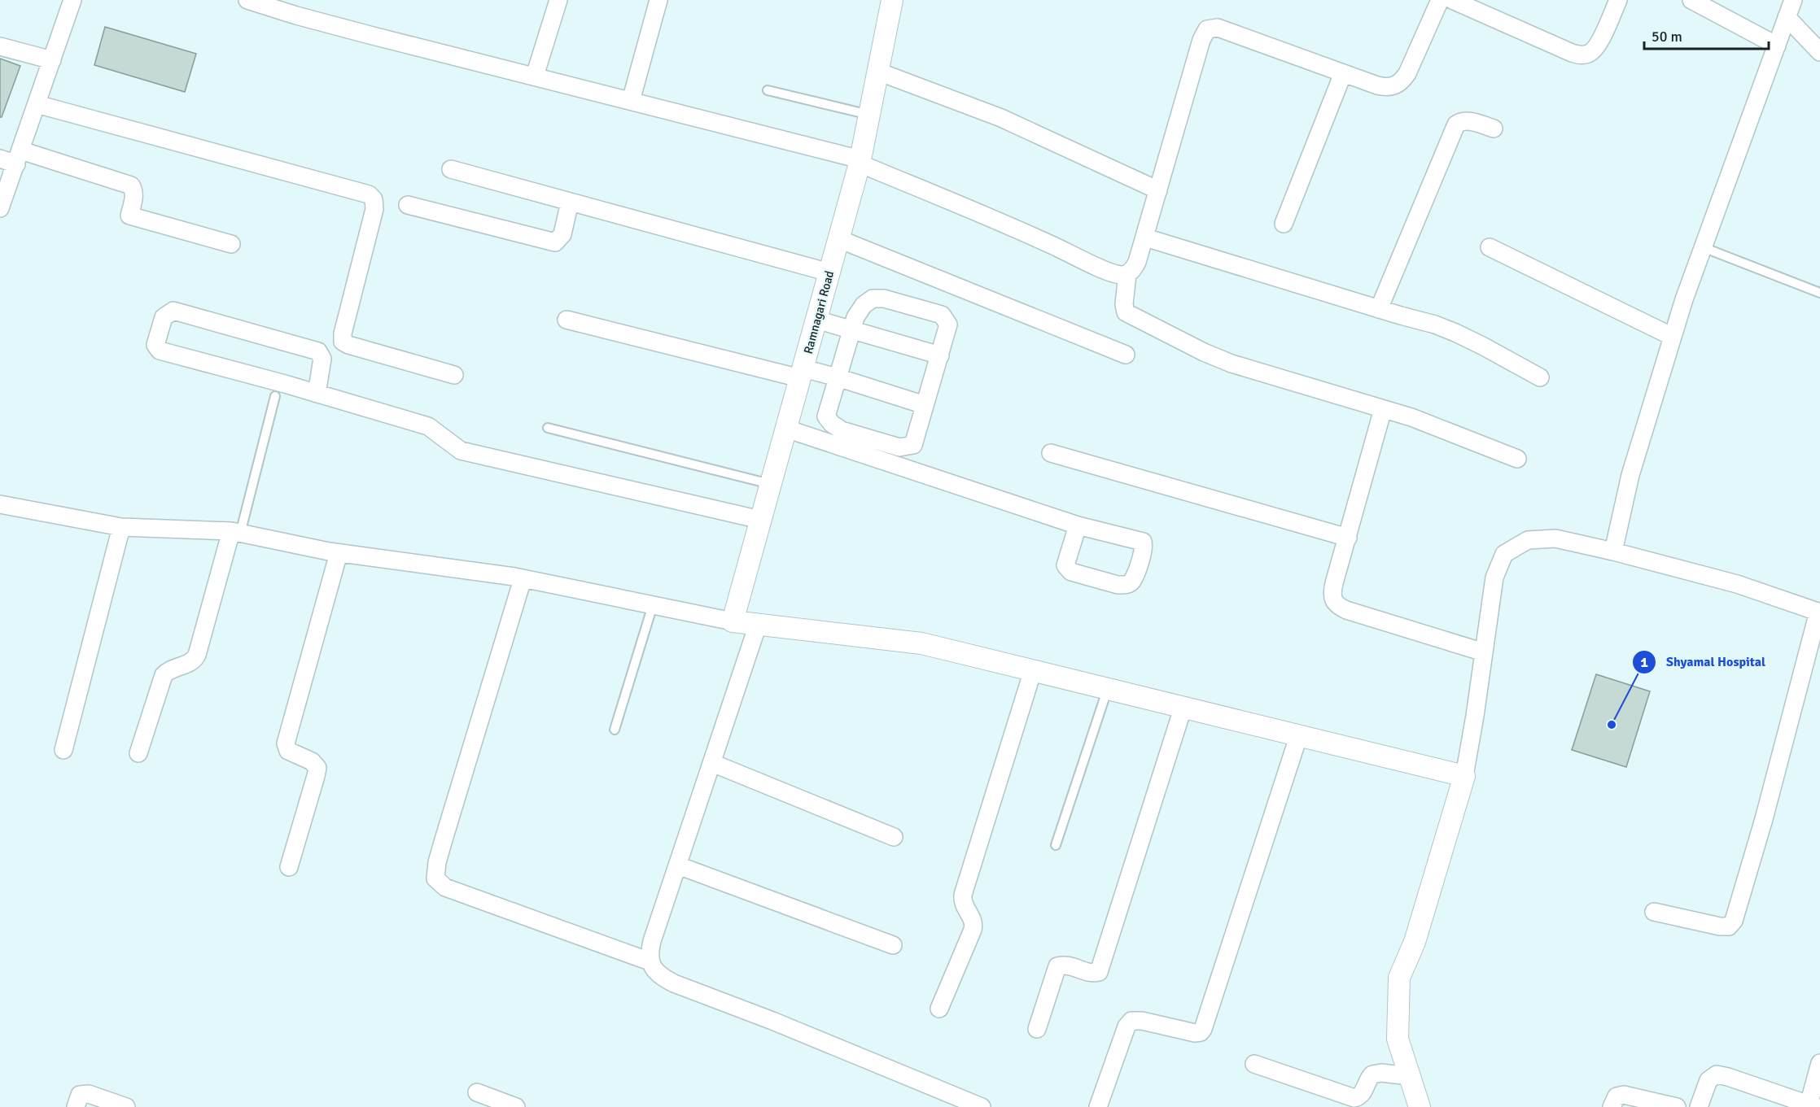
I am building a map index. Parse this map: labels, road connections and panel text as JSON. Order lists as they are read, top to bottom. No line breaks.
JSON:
{"streets":{"street":["Ramnagari Road"]},"places":["Shyamal Hospital"],"scale_bar":"50 m"}
